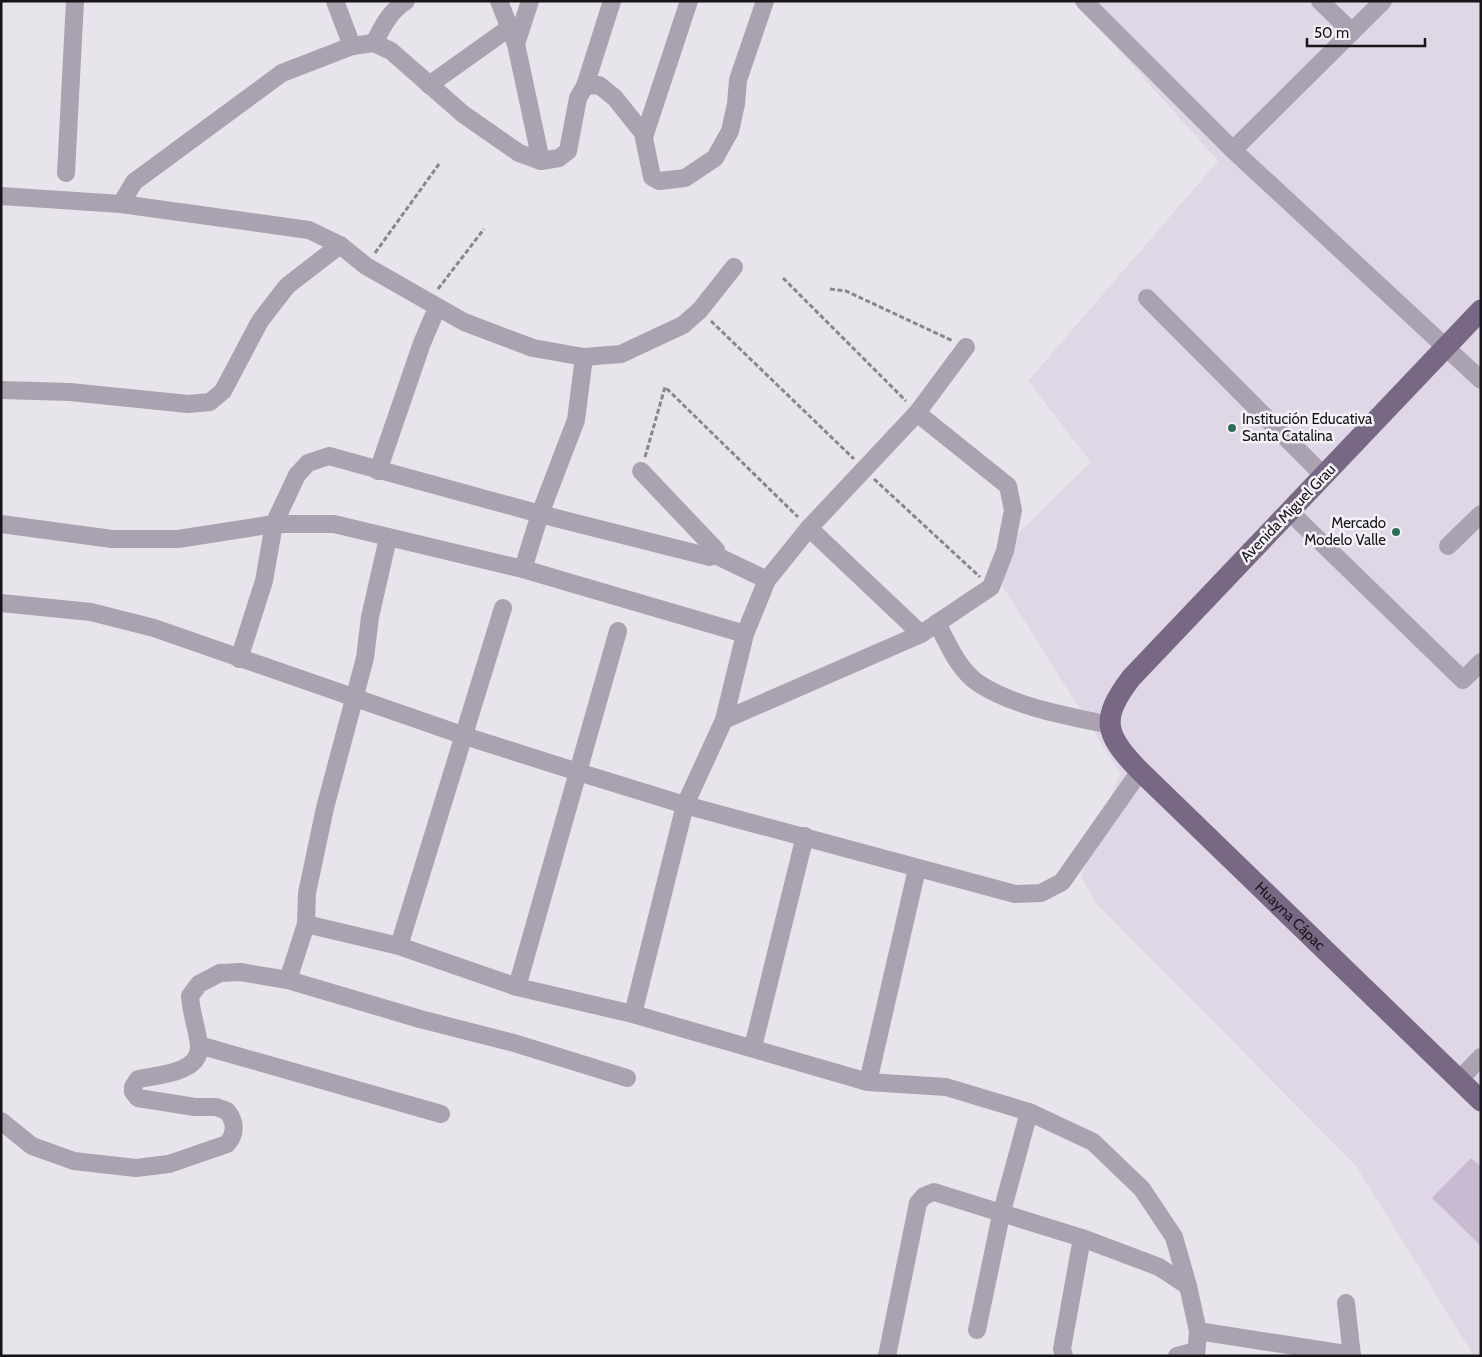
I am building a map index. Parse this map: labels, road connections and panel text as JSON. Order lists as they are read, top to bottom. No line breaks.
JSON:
{"streets":{"main road":["Avenida Miguel Grau","Huayna Cápac"]},"crossings":[["Avenida Miguel Grau","Huayna Cápac"]],"places":["Institución Educativa Santa Catalina","Mercado Modelo Valle"],"scale_bar":"50 m"}
